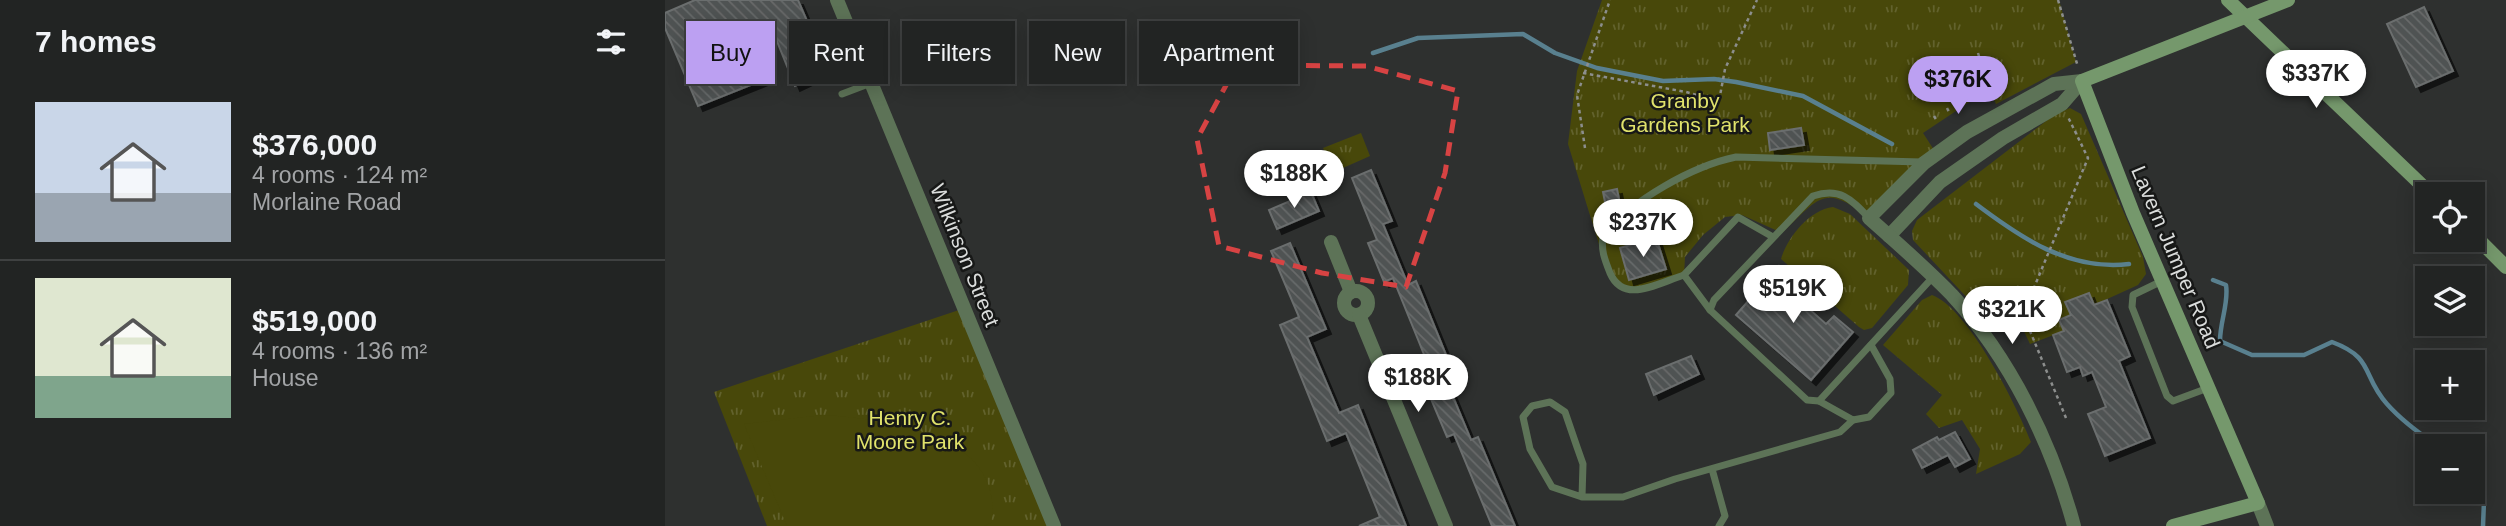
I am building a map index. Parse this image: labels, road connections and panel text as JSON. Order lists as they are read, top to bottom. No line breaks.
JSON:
{"streets":{"street":["Wilkinson Street","Lavern Jumper Road"]},"parks":["Granby Gardens Park","Henry C. Moore Park"],"page":{"heading":"7 homes","chip":["Buy","Rent","Filters","New","Apartment"],"price":["$337K","$376K","$188K","$237K","$519K","$321K","$188K"],"list":[{"name":"$376,000","note":"4 rooms · 124 m² · Morlaine Road"},{"name":"$519,000","note":"4 rooms · 136 m² · House"}],"map_buttons":["+","−"]}}
